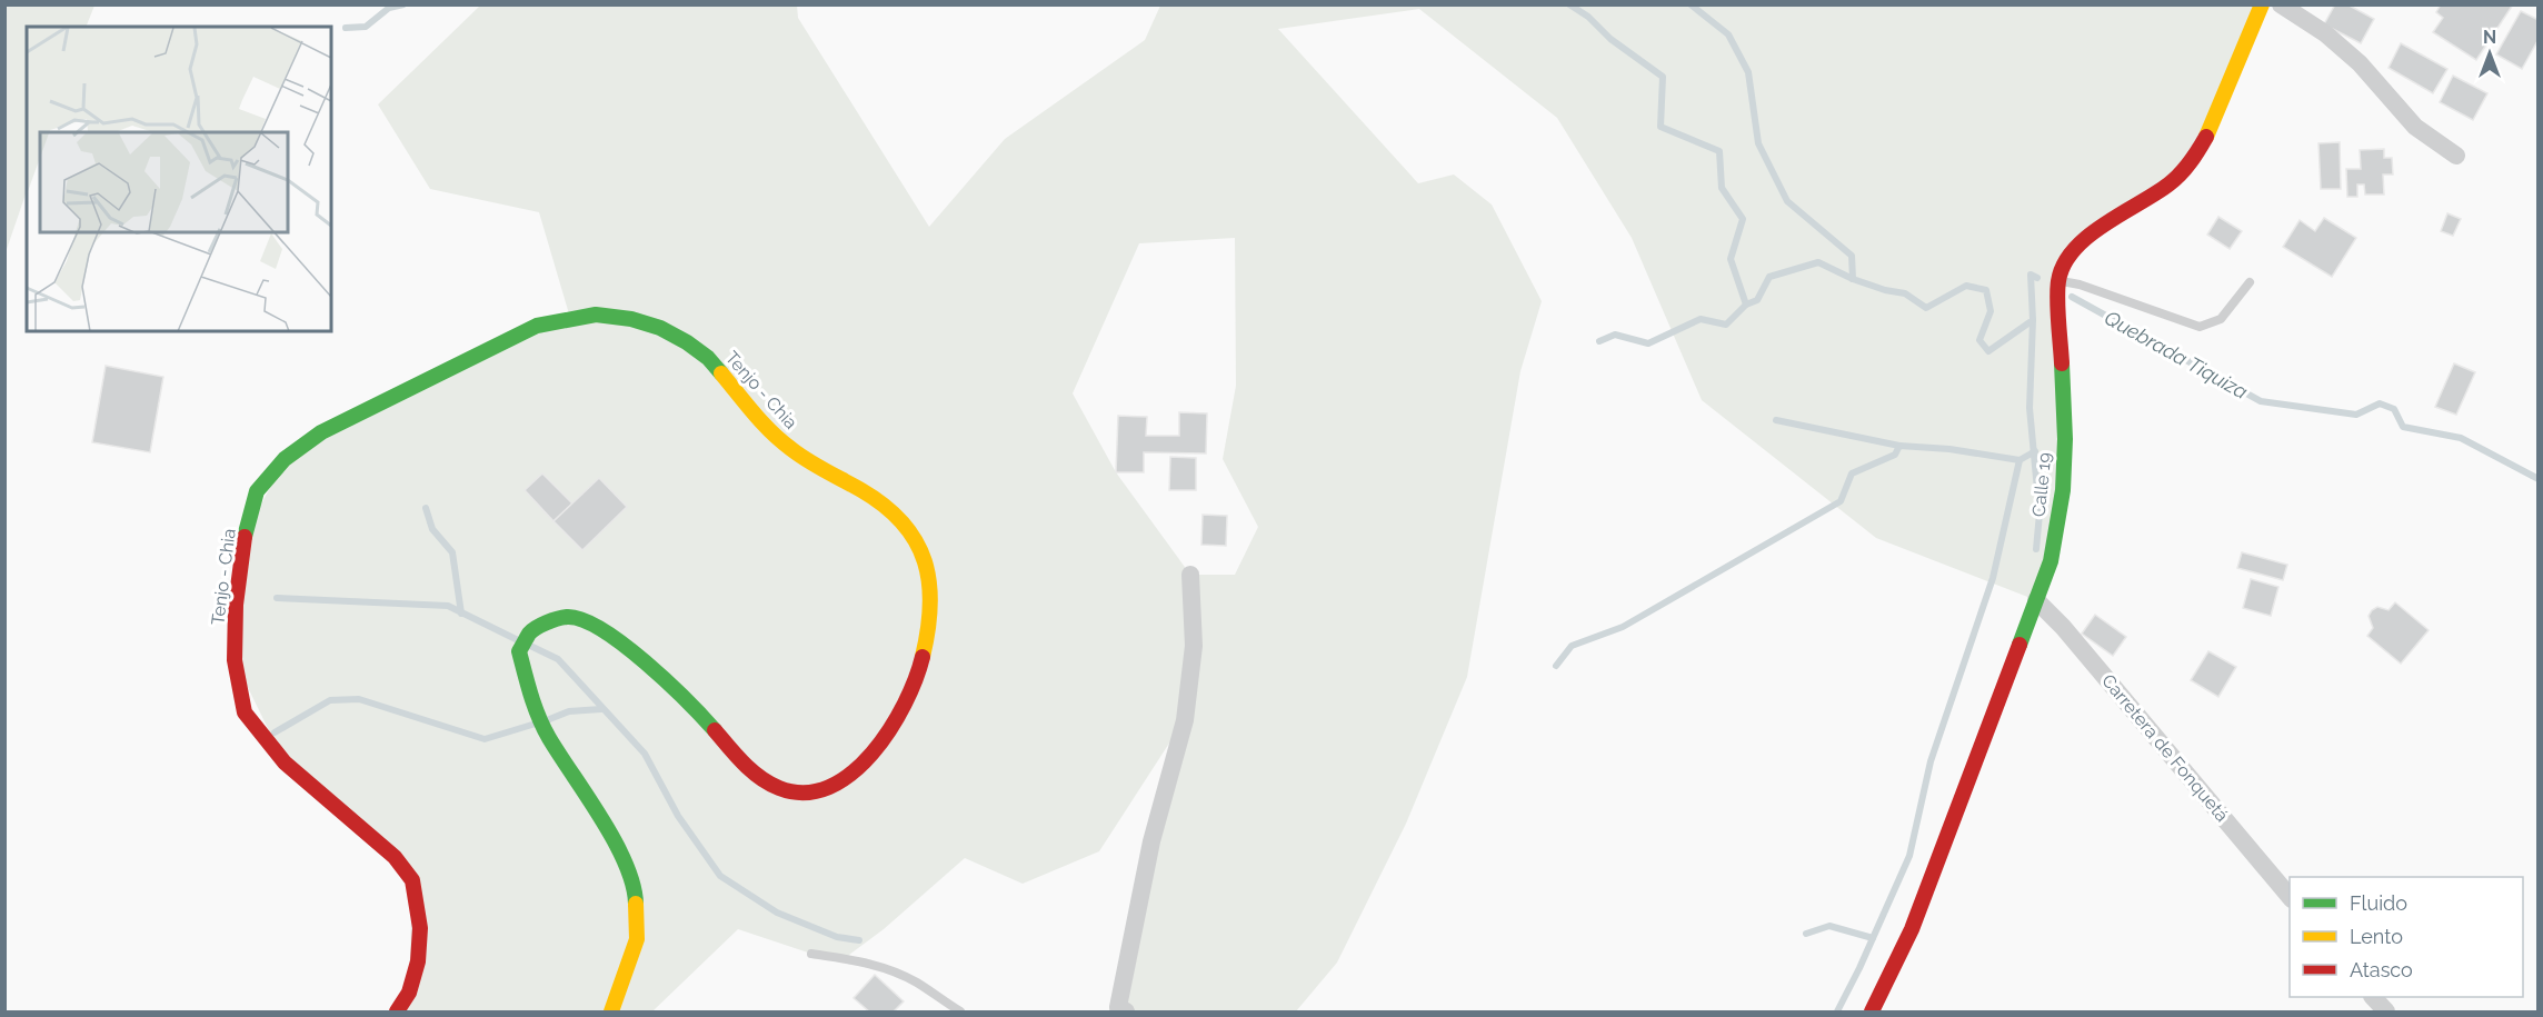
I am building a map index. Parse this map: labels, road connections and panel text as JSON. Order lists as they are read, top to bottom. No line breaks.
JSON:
{"streets":{"street":["Tenjo - Chia","Calle 19","Carretera de Fonquetá"]},"crossings":[["Calle 19","Carretera de Fonquetá"]],"water":["Quebrada Tiquiza"],"legend":["Fluido","Lento","Atasco"],"north":"top"}
